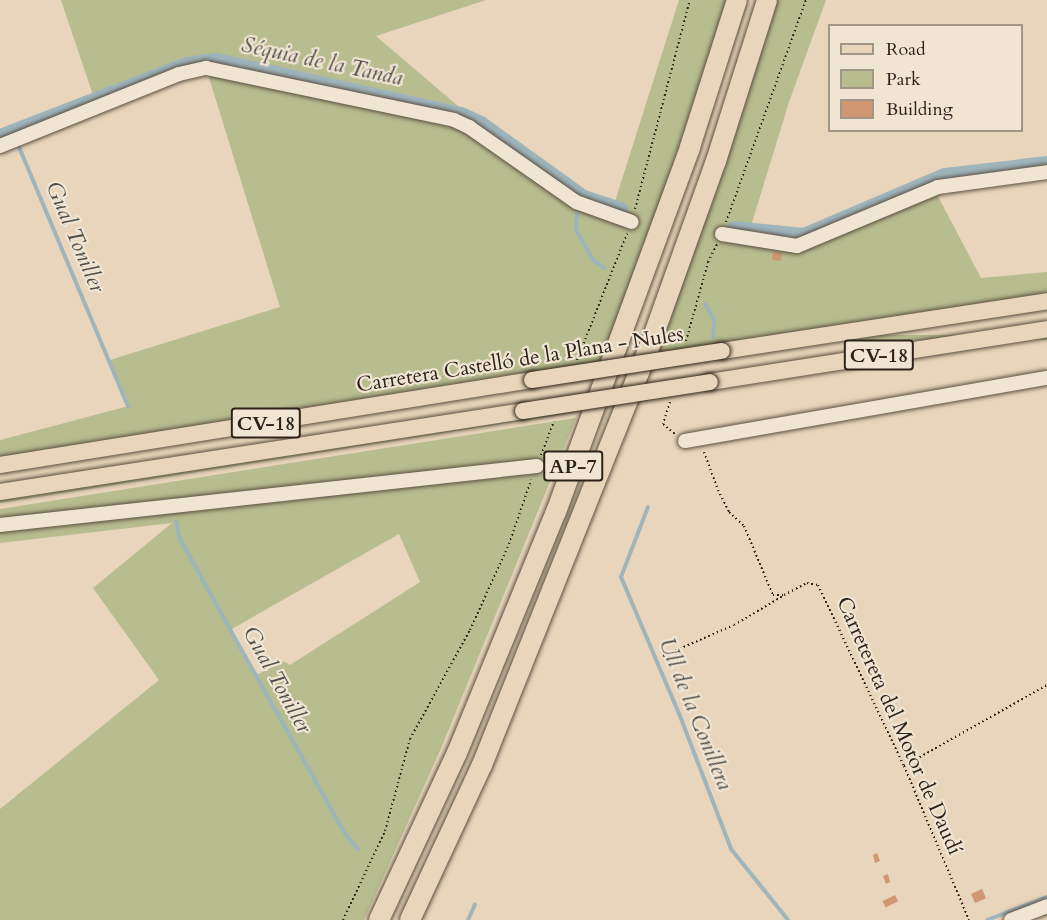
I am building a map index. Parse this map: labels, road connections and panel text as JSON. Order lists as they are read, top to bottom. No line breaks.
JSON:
{"streets":{"highway":["AP-7"],"main road":["CV-18","Carretera Castelló de la Plana - Nules"],"path":["Carretereta del Motor de Daudí"]},"water":["Séquia de la Tanda","Gual Toniller","Ull de la Conillera"],"legend":["Road","Park","Building"]}
